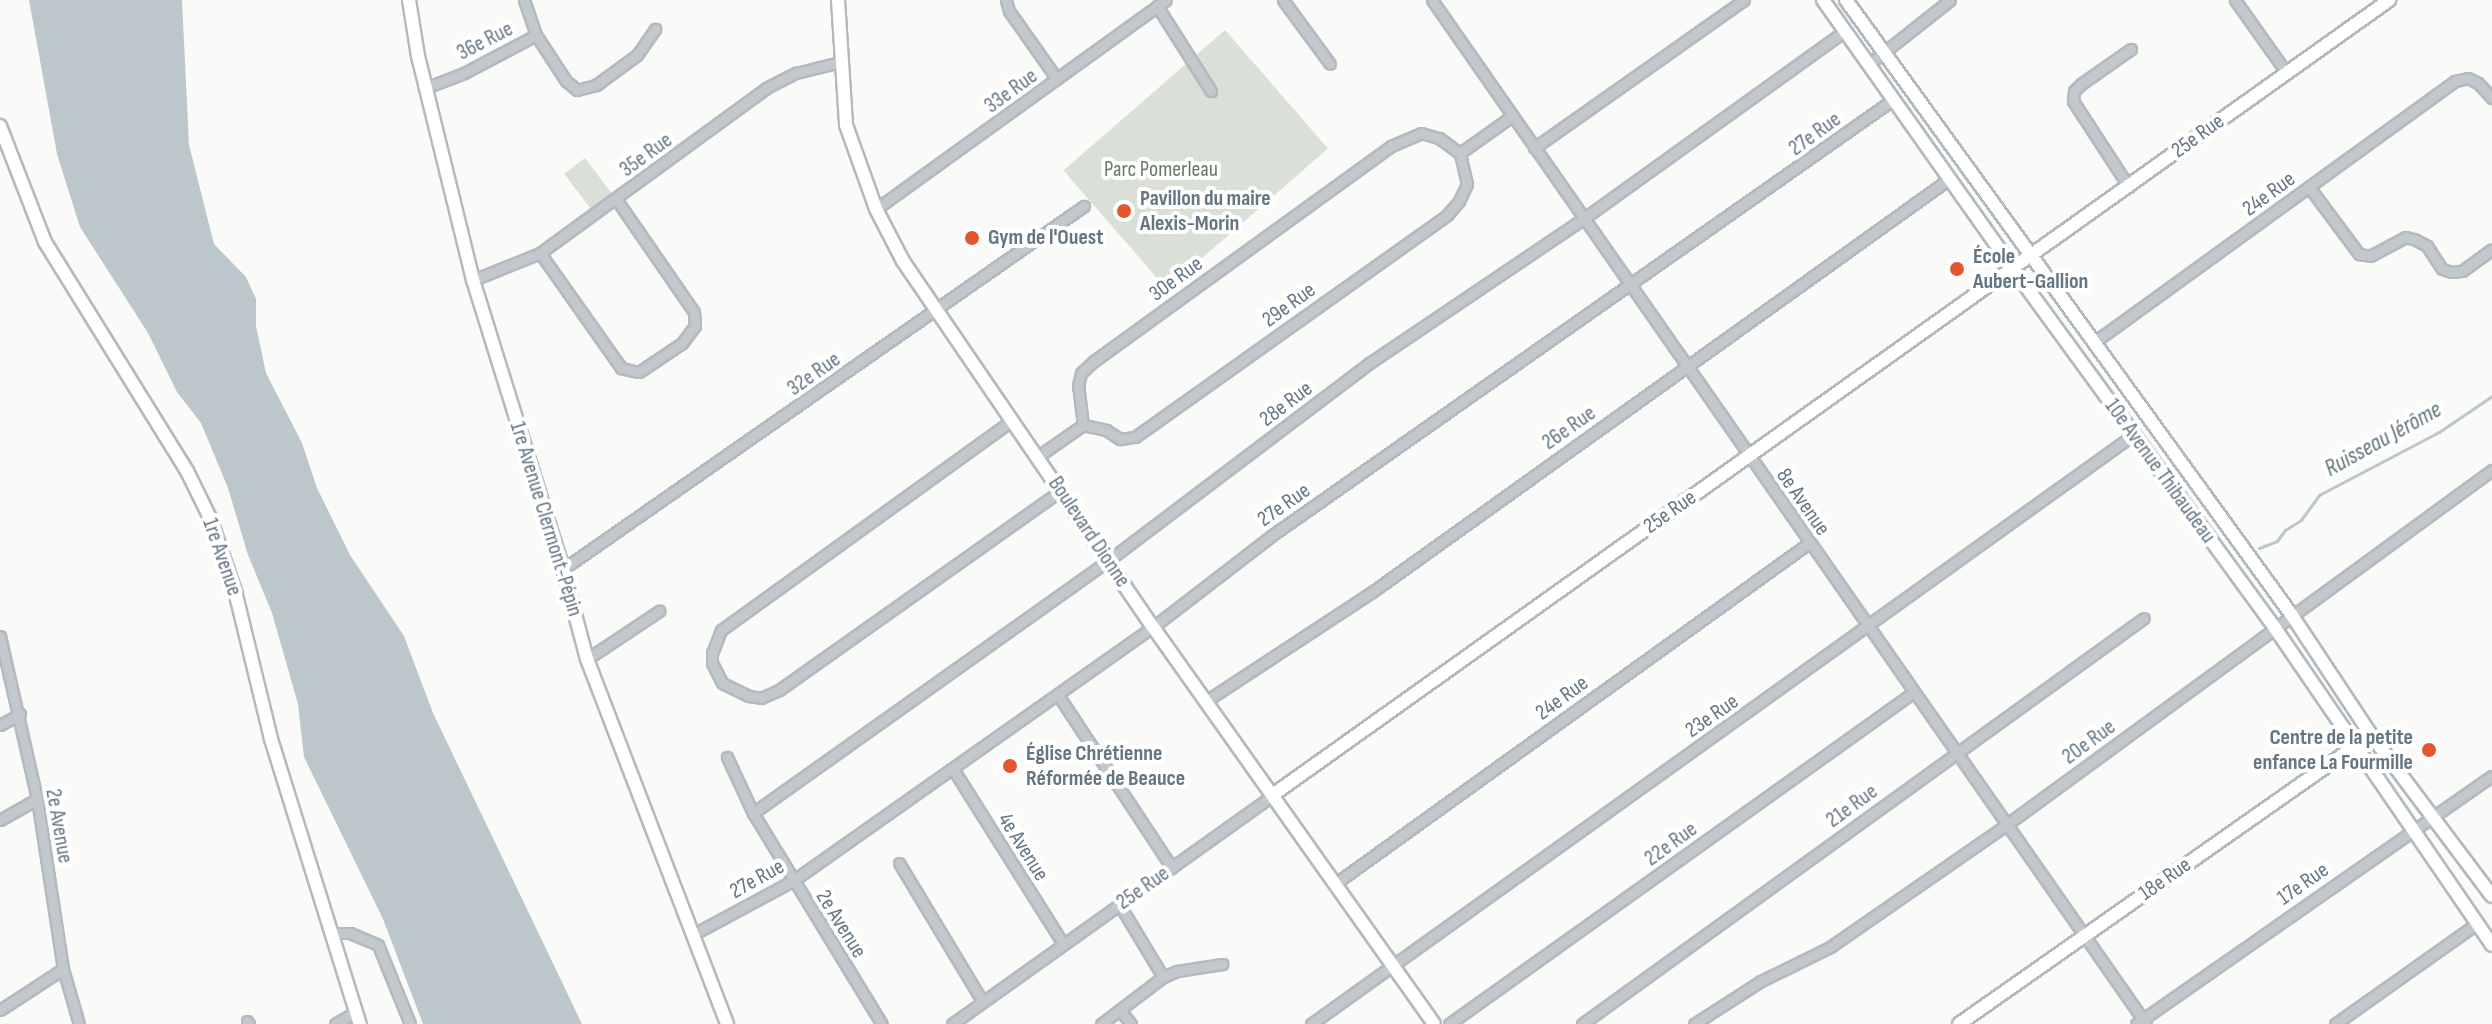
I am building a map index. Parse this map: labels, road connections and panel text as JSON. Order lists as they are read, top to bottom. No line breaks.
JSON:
{"streets":{"street":["36e Rue","33e Rue","27e Rue","25e Rue","35e Rue","24e Rue","30e Rue","29e Rue","32e Rue","28e Rue","26e Rue","10e Avenue Thibaudeau","8e Avenue","1re Avenue Clermont-Pépin","Boulevard Dionne","1re Avenue","23e Rue","20e Rue","21e Rue","2e Avenue","22e Rue","4e Avenue","18e Rue","17e Rue"]},"crossings":[["36e Rue","1re Avenue Clermont-Pépin"],["33e Rue","Boulevard Dionne"],["27e Rue","10e Avenue Thibaudeau"],["27e Rue","8e Avenue"],["27e Rue","1re Avenue Clermont-Pépin"],["27e Rue","Boulevard Dionne"],["27e Rue","2e Avenue"],["27e Rue","4e Avenue"],["25e Rue","10e Avenue Thibaudeau"],["25e Rue","8e Avenue"],["25e Rue","Boulevard Dionne"],["25e Rue","4e Avenue"],["35e Rue","1re Avenue Clermont-Pépin"],["35e Rue","Boulevard Dionne"],["24e Rue","10e Avenue Thibaudeau"],["24e Rue","8e Avenue"],["24e Rue","Boulevard Dionne"],["30e Rue","29e Rue"],["32e Rue","1re Avenue Clermont-Pépin"],["32e Rue","Boulevard Dionne"],["28e Rue","10e Avenue Thibaudeau"],["28e Rue","8e Avenue"],["28e Rue","Boulevard Dionne"],["28e Rue","2e Avenue"],["26e Rue","10e Avenue Thibaudeau"],["26e Rue","8e Avenue"],["26e Rue","Boulevard Dionne"],["10e Avenue Thibaudeau","23e Rue"],["10e Avenue Thibaudeau","20e Rue"],["10e Avenue Thibaudeau","18e Rue"],["10e Avenue Thibaudeau","17e Rue"],["8e Avenue","23e Rue"],["8e Avenue","20e Rue"],["8e Avenue","21e Rue"],["8e Avenue","22e Rue"],["8e Avenue","18e Rue"],["8e Avenue","17e Rue"],["Boulevard Dionne","23e Rue"]],"water":["Ruisseau Jérôme"],"parks":["Parc Pomerleau"],"places":["Pavillon du maire Alexis-Morin","Gym de l'Ouest","École Aubert-Gallion","Centre de la petite enfance La Fourmille","Église Chrétienne Réformée de Beauce"]}
